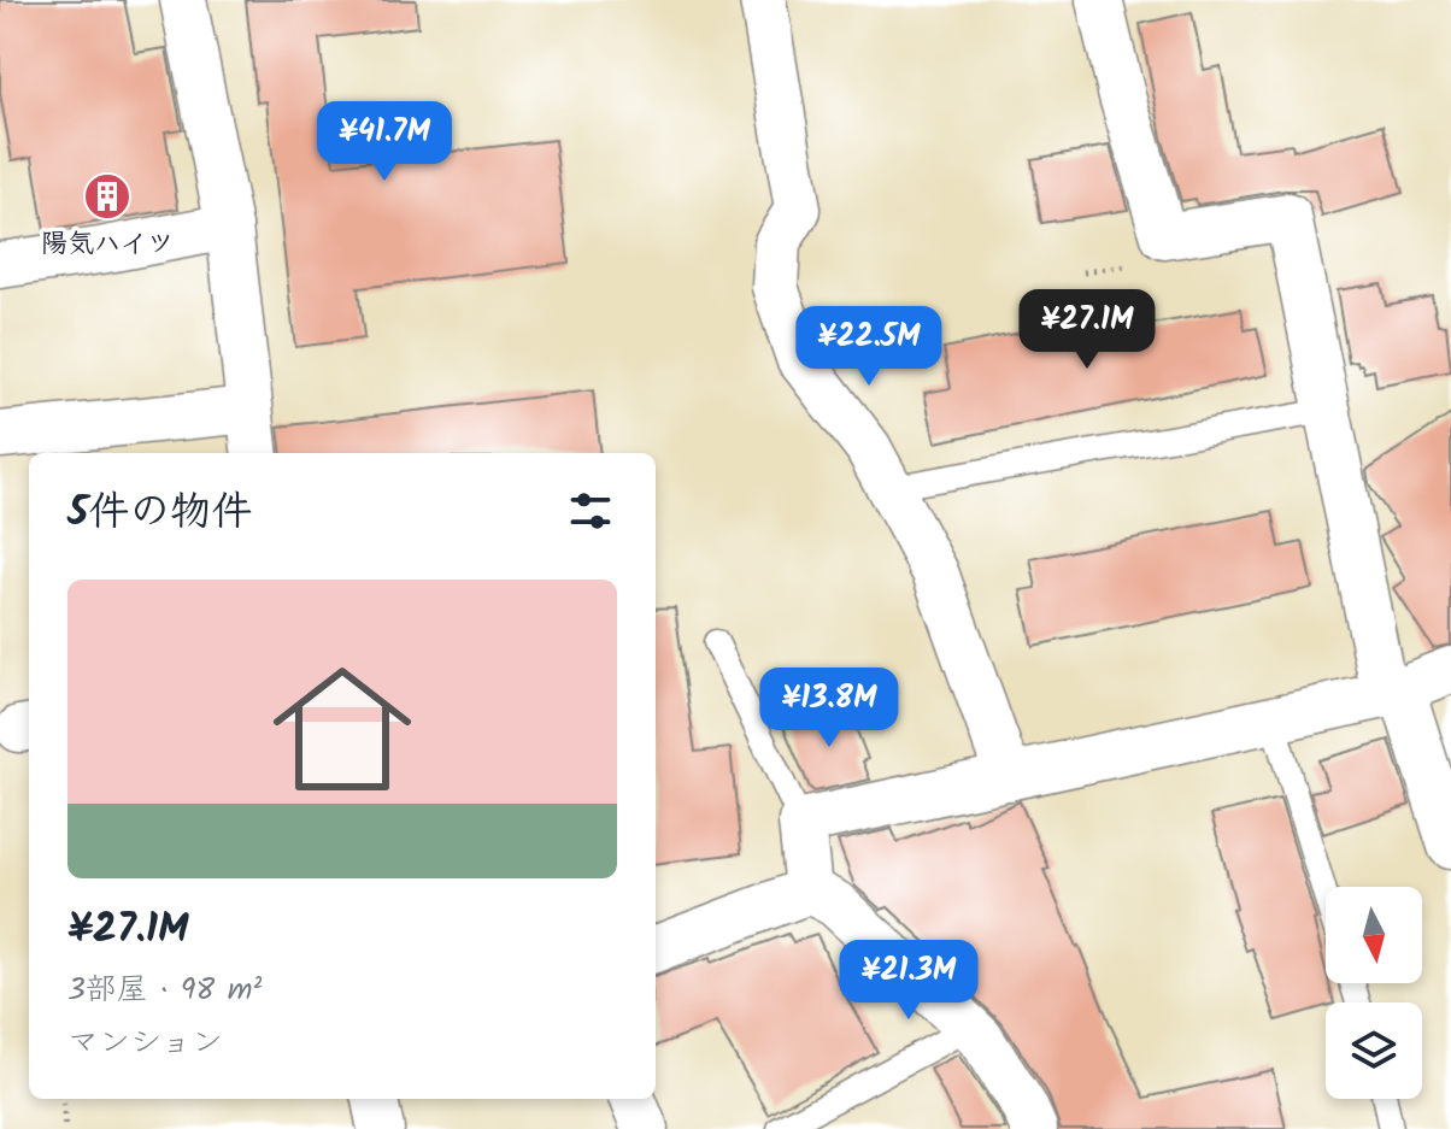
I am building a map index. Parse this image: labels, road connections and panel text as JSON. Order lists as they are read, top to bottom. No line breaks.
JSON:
{"places":{"building":["陽気ハイツ"]},"north":"bottom","page":{"price":["¥41.7M","¥27.1M","¥22.5M","¥13.8M","¥21.3M"],"heading":"5件の物件","list":[{"name":"¥27.1M","note":"3部屋 · 98 m² · マンション"}]}}
